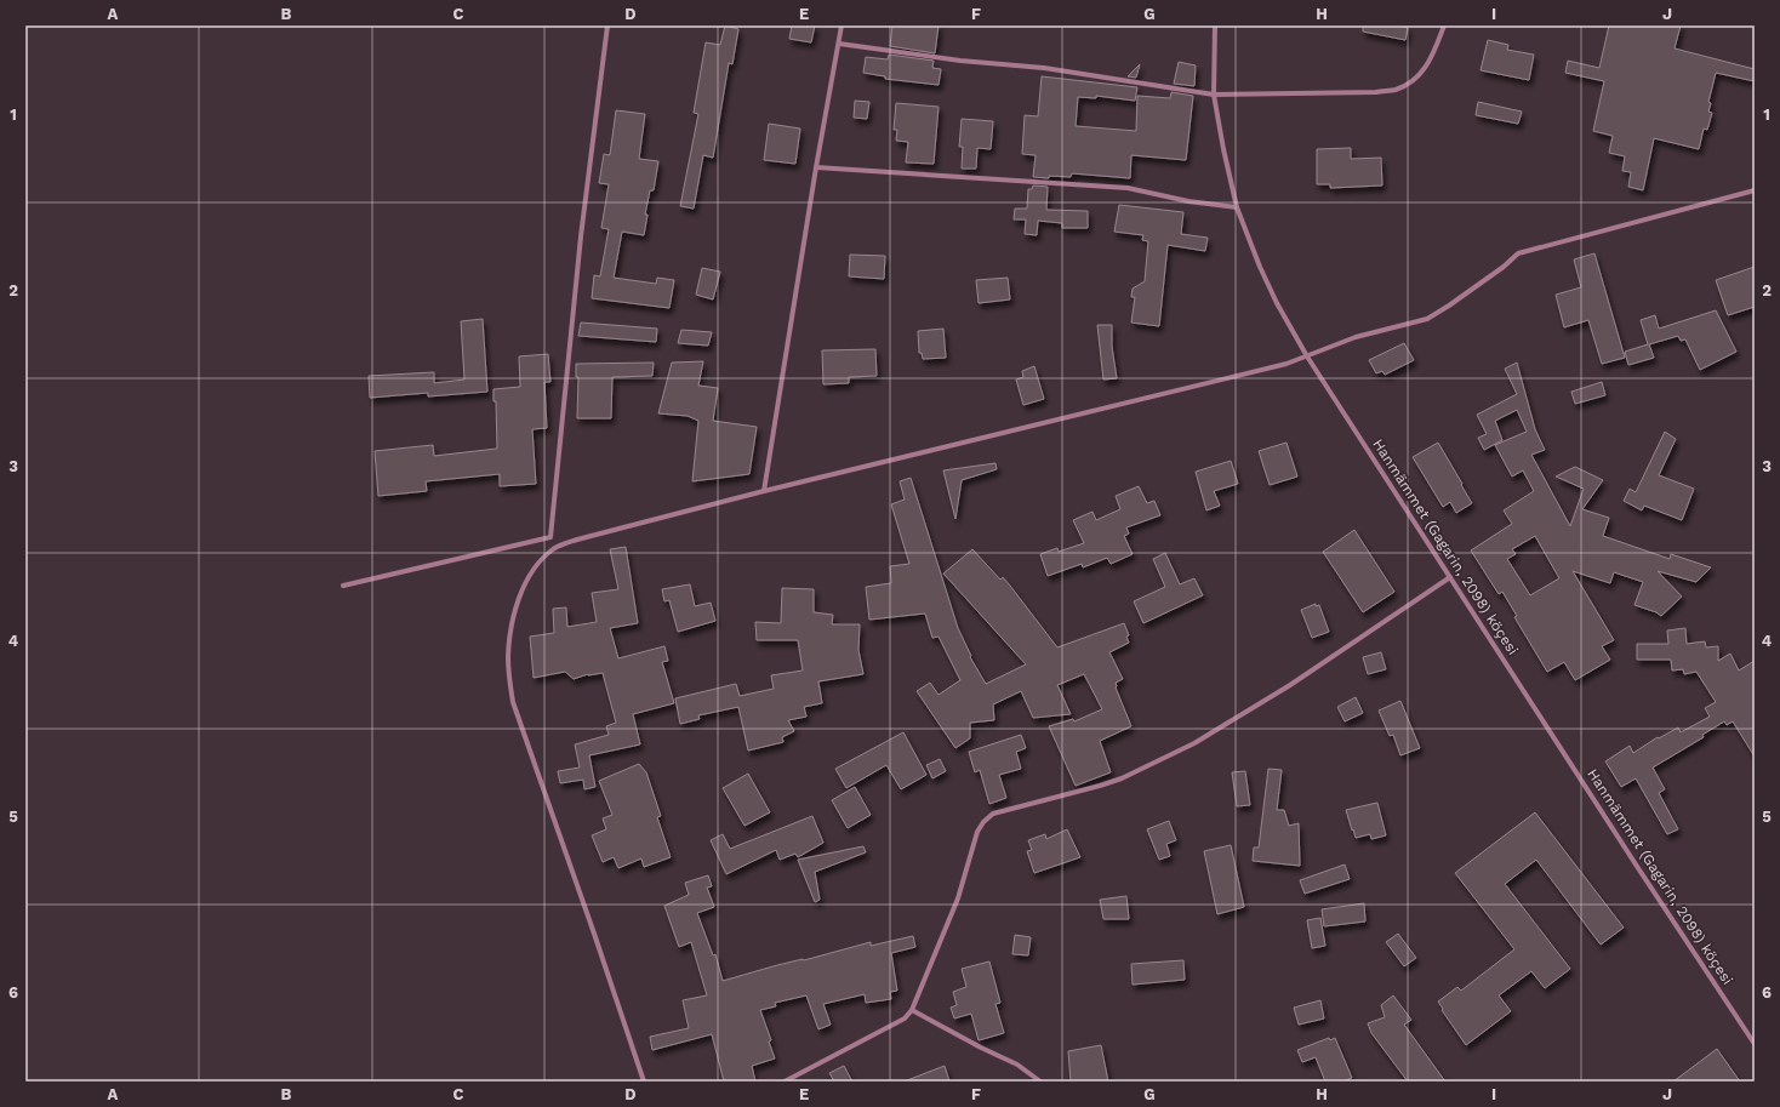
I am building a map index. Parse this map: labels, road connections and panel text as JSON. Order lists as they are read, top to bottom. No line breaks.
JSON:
{"streets":{"street":["Hanmämmet (Gagarin, 2098) köçesi"]},"grid":{"columns":["A","B","C","D","E","F","G","H","I","J"],"rows":["1","2","3","4","5","6"]}}
